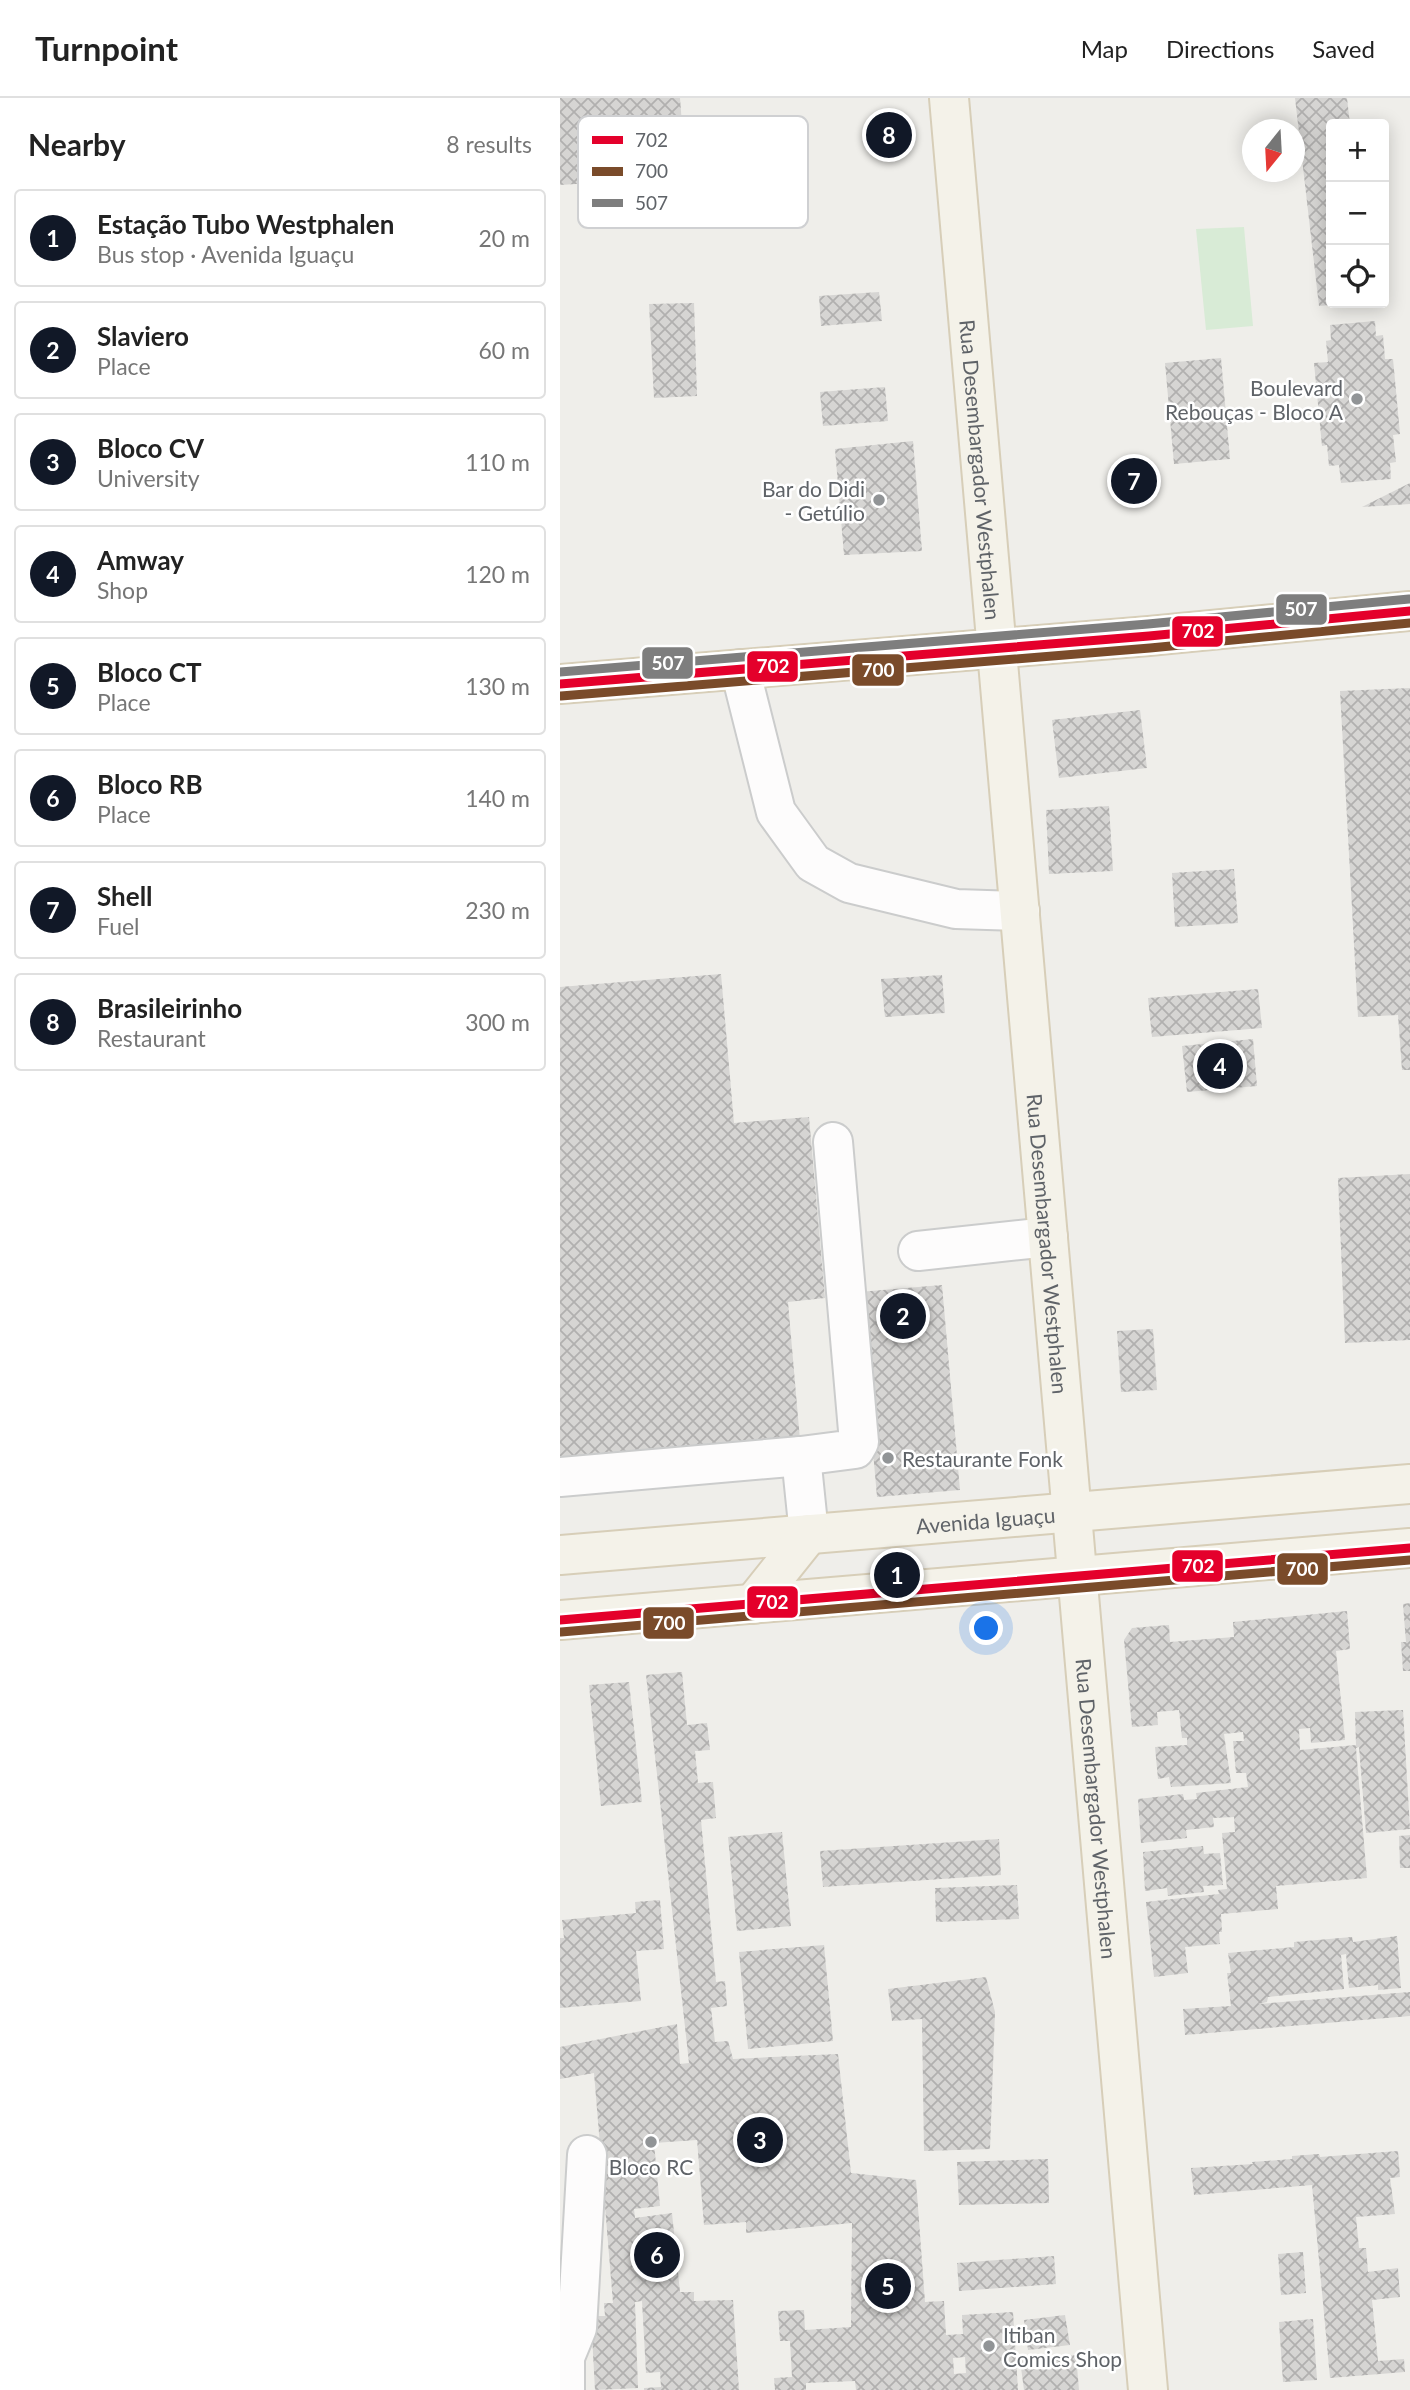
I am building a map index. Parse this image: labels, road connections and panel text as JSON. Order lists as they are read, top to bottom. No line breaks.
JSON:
{"streets":{"main road":["Rua Desembargador Westphalen","Avenida Iguaçu"]},"crossings":[["Rua Desembargador Westphalen","Avenida Iguaçu"]],"places":["Boulevard Rebouças - Bloco A","Bar do Didi - Getúlio","Restaurante Fonk","Bloco RC","Itiban Comics Shop"],"lines":["transit line 507","transit line 702","transit line 700"],"legend":["702","700","507"],"north":"bottom","page":{"header":"Turnpoint","nav":["Map","Directions","Saved"],"heading":["Nearby","8 results"],"pins":["8","7","4","2","1","3","6","5"],"map_buttons":["+","−"],"list":[{"mark":"1","name":"Estação Tubo Westphalen","note":"Bus stop · Avenida Iguaçu","value":"20 m"},{"mark":"2","name":"Slaviero","note":"Place","value":"60 m"},{"mark":"3","name":"Bloco CV","note":"University","value":"110 m"},{"mark":"4","name":"Amway","note":"Shop","value":"120 m"},{"mark":"5","name":"Bloco CT","note":"Place","value":"130 m"},{"mark":"6","name":"Bloco RB","note":"Place","value":"140 m"},{"mark":"7","name":"Shell","note":"Fuel","value":"230 m"},{"mark":"8","name":"Brasileirinho","note":"Restaurant","value":"300 m"}]}}
